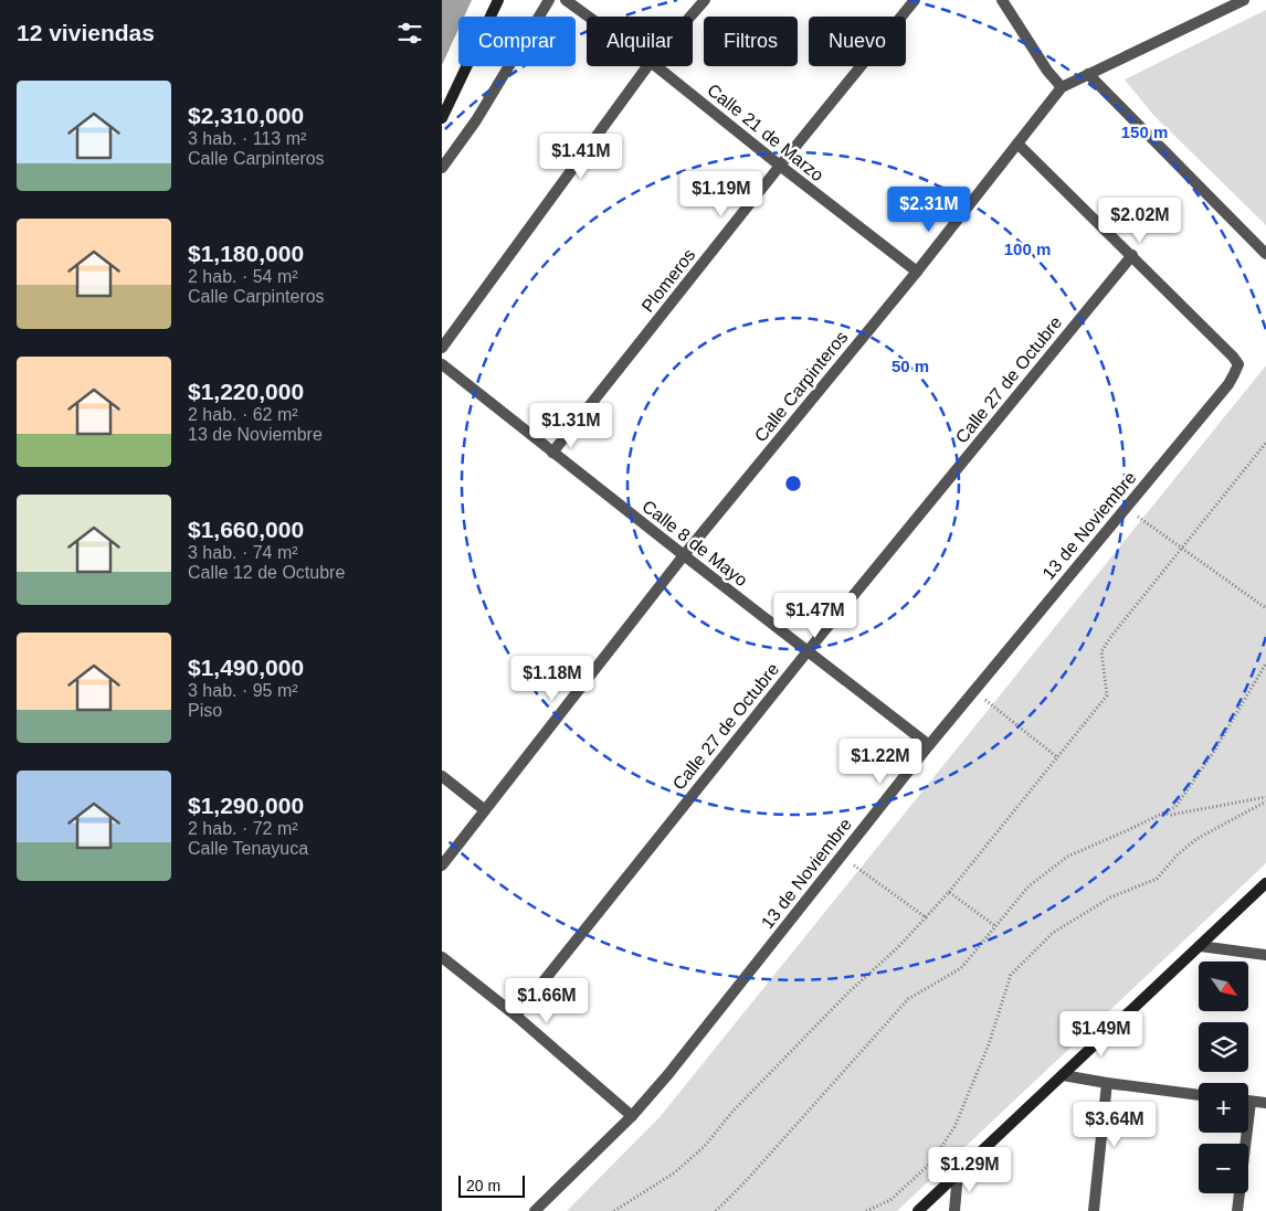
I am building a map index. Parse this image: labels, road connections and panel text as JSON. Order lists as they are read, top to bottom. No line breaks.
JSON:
{"streets":{"street":["Calle 21 de Marzo","Plomeros","Calle 27 de Octubre","Calle Carpinteros","13 de Noviembre","Calle 8 de Mayo"]},"crossings":[["Calle 21 de Marzo","Plomeros"],["Calle 21 de Marzo","Calle Carpinteros"],["Plomeros","Calle 8 de Mayo"],["Calle 27 de Octubre","13 de Noviembre"],["Calle 27 de Octubre","Calle 8 de Mayo"],["Calle Carpinteros","Calle 8 de Mayo"],["13 de Noviembre","Calle 8 de Mayo"]],"scale_bar":"20 m","north":"bottom right","page":{"heading":"12 viviendas","chip":["Comprar","Alquilar","Filtros","Nuevo"],"list":[{"name":"$2,310,000","note":"3 hab. · 113 m² · Calle Carpinteros"},{"name":"$1,180,000","note":"2 hab. · 54 m² · Calle Carpinteros"},{"name":"$1,220,000","note":"2 hab. · 62 m² · 13 de Noviembre"},{"name":"$1,660,000","note":"3 hab. · 74 m² · Calle 12 de Octubre"},{"name":"$1,490,000","note":"3 hab. · 95 m² · Piso"},{"name":"$1,290,000","note":"2 hab. · 72 m² · Calle Tenayuca"}],"price":["$1.41M","$1.19M","$2.31M","$2.02M","$1.31M","$1.47M","$1.18M","$1.22M","$1.66M","$1.49M","$3.64M","$1.29M"],"map_buttons":["+","−"],"scale":"20 m"},"rings":["150 m","100 m","50 m"]}
